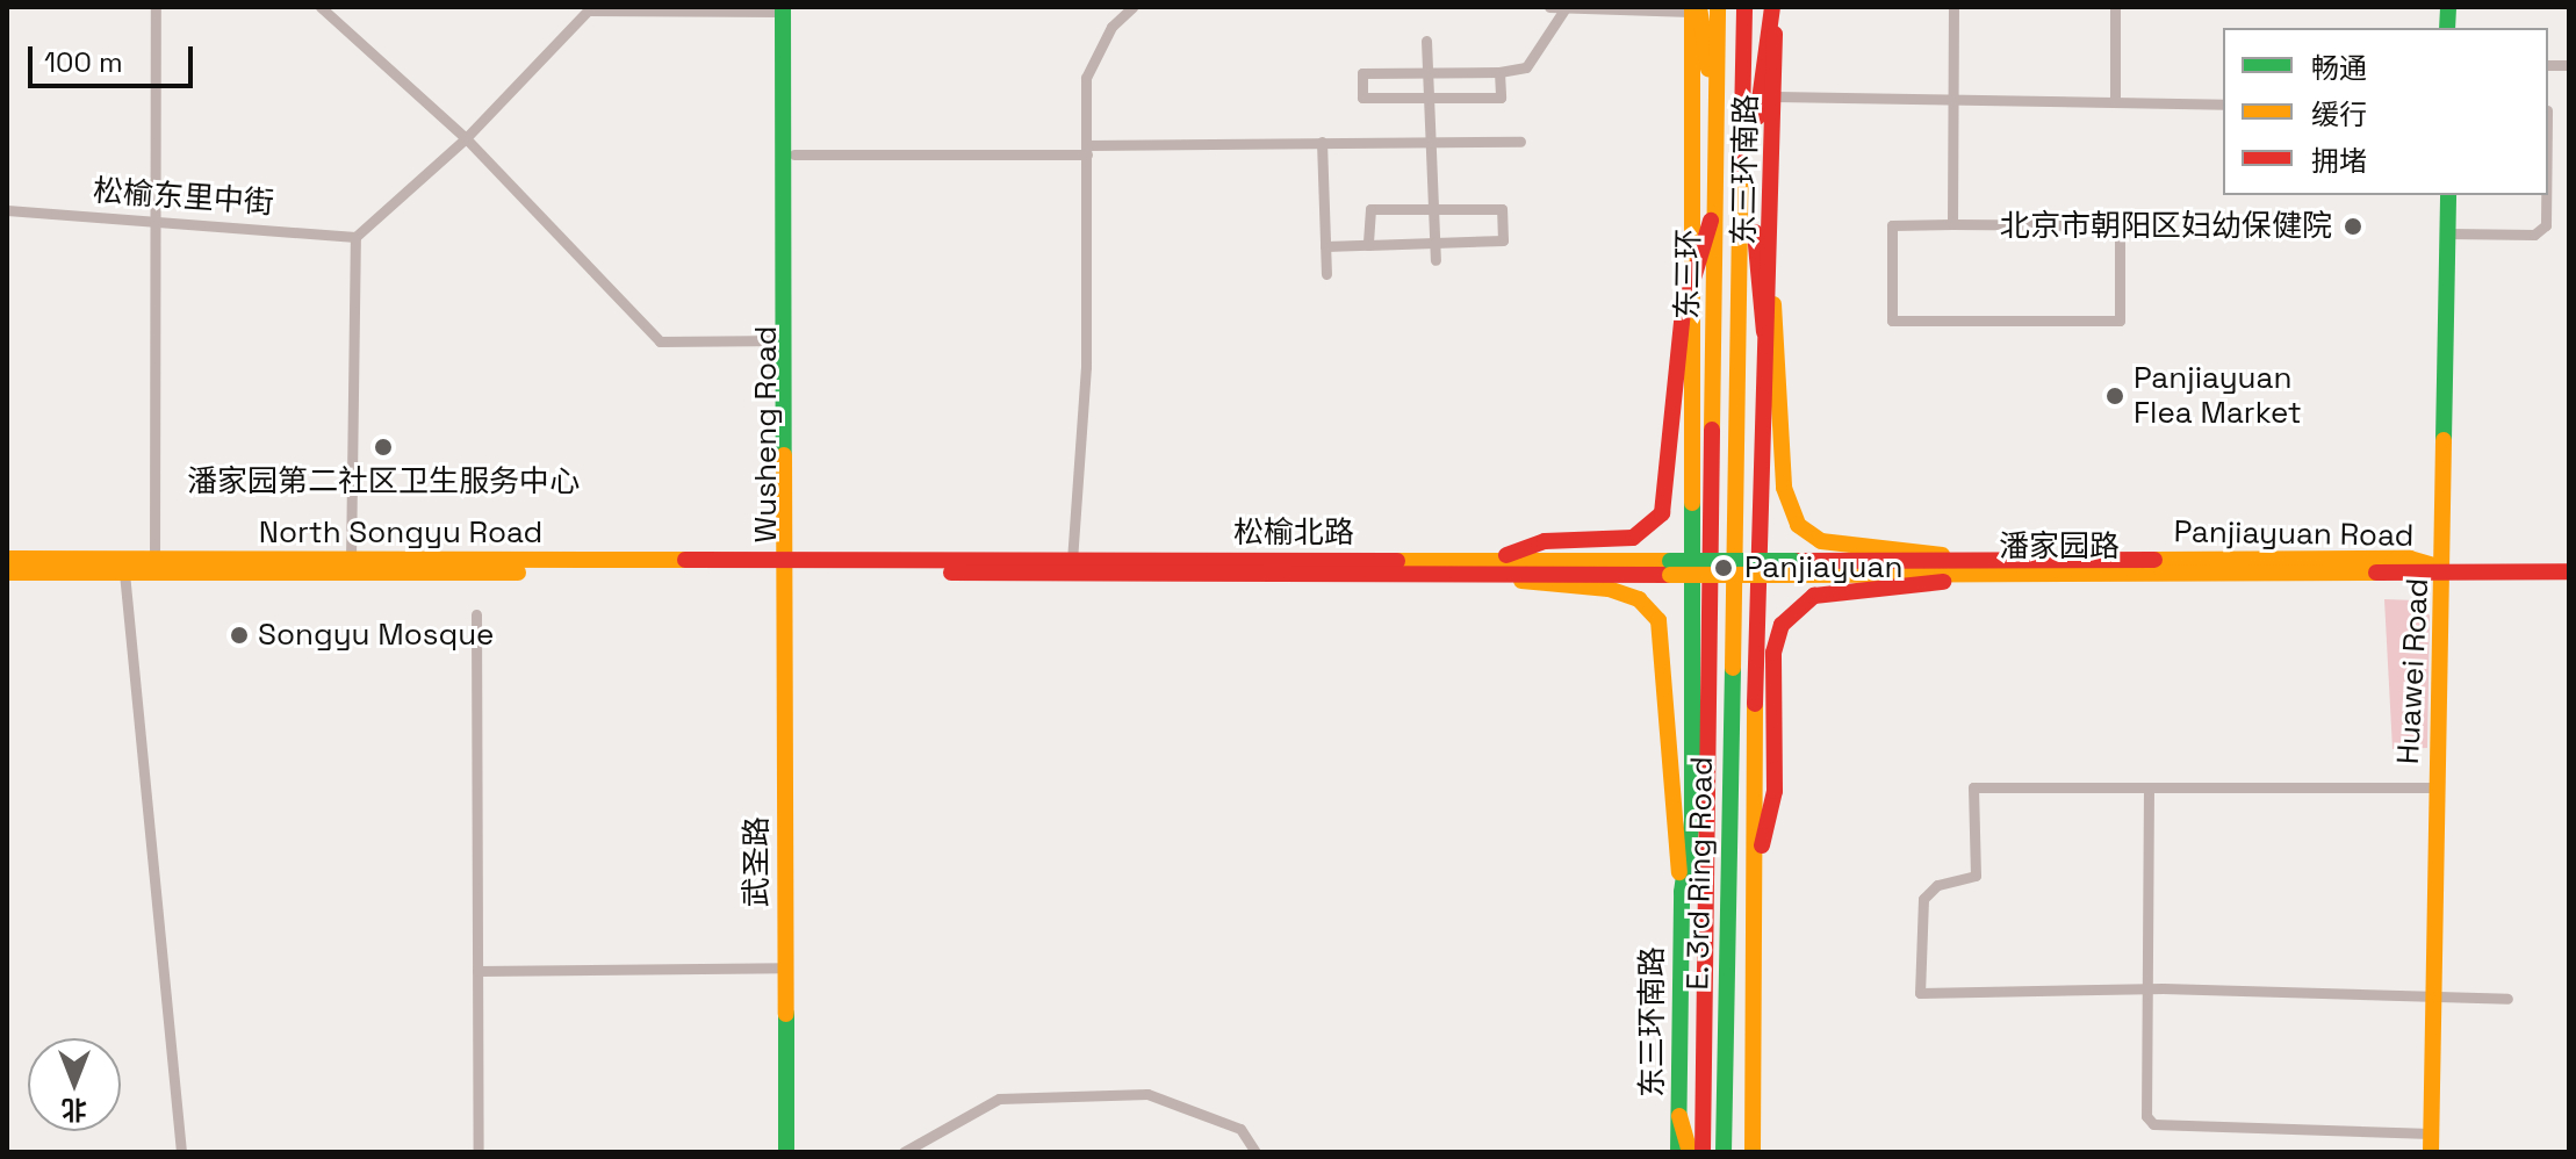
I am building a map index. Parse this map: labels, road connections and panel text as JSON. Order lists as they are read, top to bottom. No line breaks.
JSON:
{"streets":{"main road":["东三环南路","东三环","Wusheng Road","North Songyu Road","松榆北路","Panjiayuan Road","潘家园路","Huawei Road","武圣路","E. 3rd Ring Road"],"street":["松榆东里中街"]},"crossings":[["东三环","E. 3rd Ring Road"],["Wusheng Road","North Songyu Road"],["Wusheng Road","松榆北路"],["Wusheng Road","武圣路"],["North Songyu Road","松榆北路"],["North Songyu Road","武圣路"],["松榆北路","潘家园路"],["松榆北路","武圣路"],["Panjiayuan Road","潘家园路"],["Panjiayuan Road","Huawei Road"],["潘家园路","Huawei Road"]],"places":["北京市朝阳区妇幼保健院","Panjiayuan Flea Market","潘家园第二社区卫生服务中心","Panjiayuan","Songyu Mosque"],"legend":["畅通","缓行","拥堵"],"scale_bar":"100 m","north":"bottom"}
